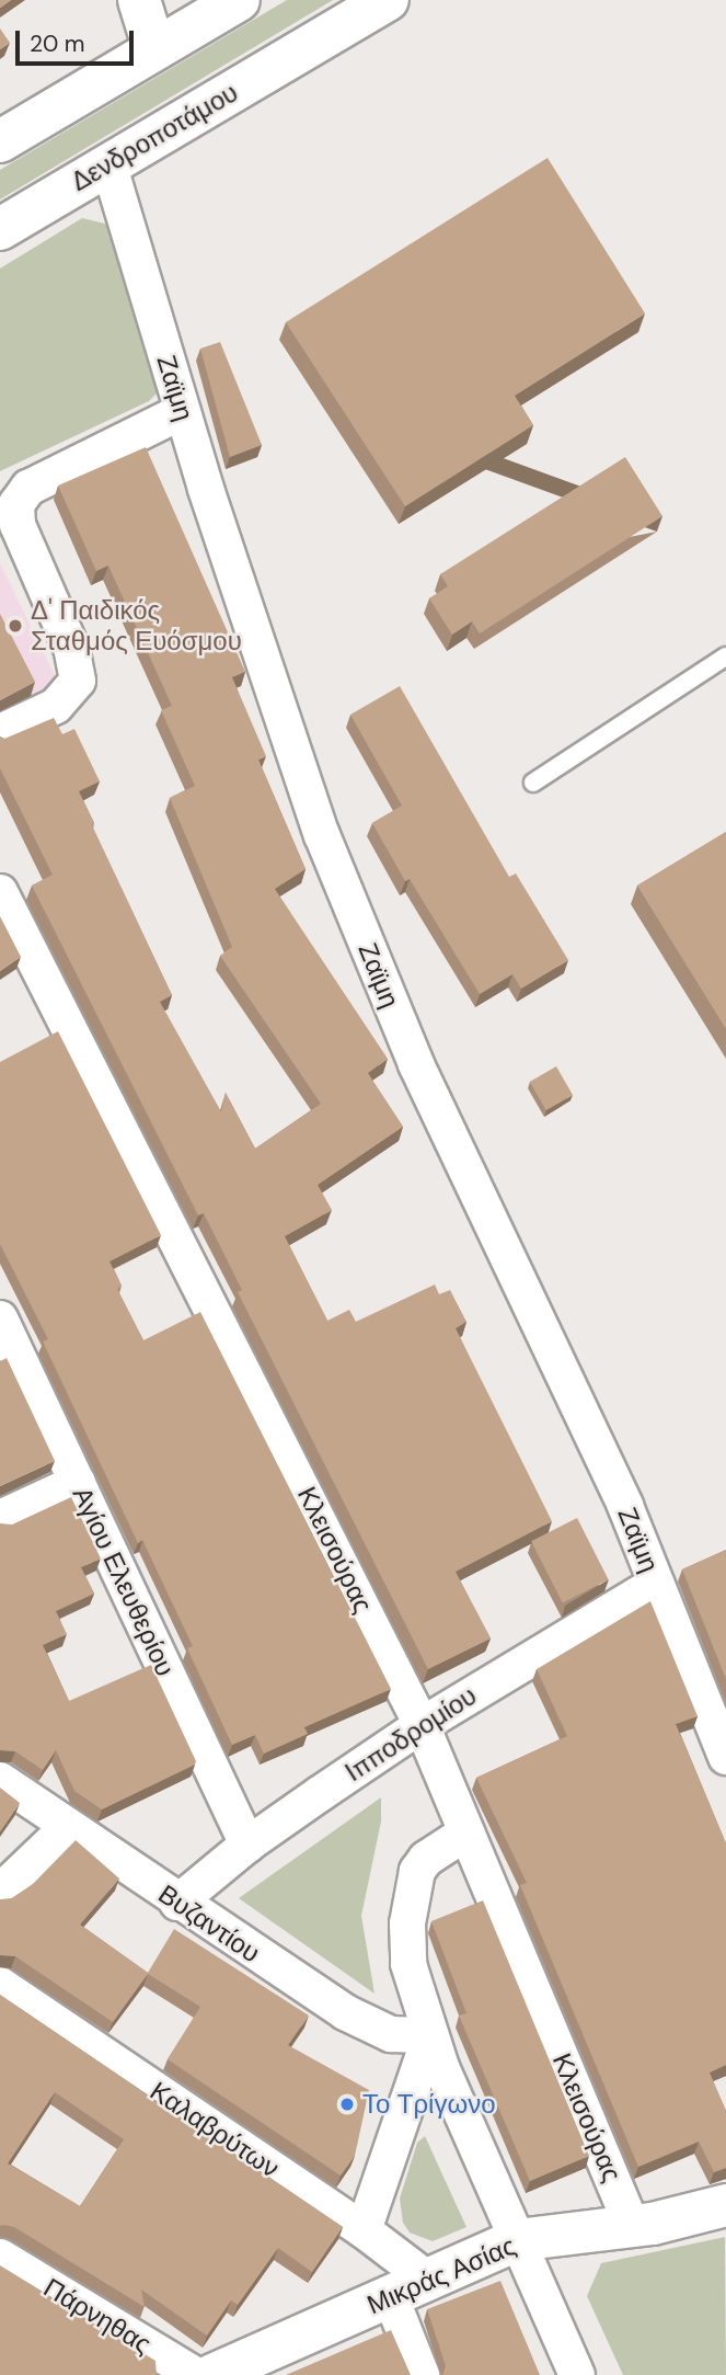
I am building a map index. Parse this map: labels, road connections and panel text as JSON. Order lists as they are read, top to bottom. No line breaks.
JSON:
{"streets":{"main road":["Δενδροποτάμου","Μικράς Ασίας"],"street":["Ζαϊμη","Κλεισούρας","Αγίου Ελευθερίου","Ιπποδρομίου","Βυζαντίου","Καλαβρύτων","Πάρνηθας"]},"crossings":[["Δενδροποτάμου","Ζαϊμη"],["Ζαϊμη","Ιπποδρομίου"],["Κλεισούρας","Ιπποδρομίου"],["Κλεισούρας","Μικράς Ασίας"],["Αγίου Ελευθερίου","Ιπποδρομίου"],["Ιπποδρομίου","Βυζαντίου"],["Καλαβρύτων","Μικράς Ασίας"]],"places":["Δ' Παιδικός Σταθμός Ευόσμου","Το Τρίγωνο"],"scale_bar":"20 m"}
